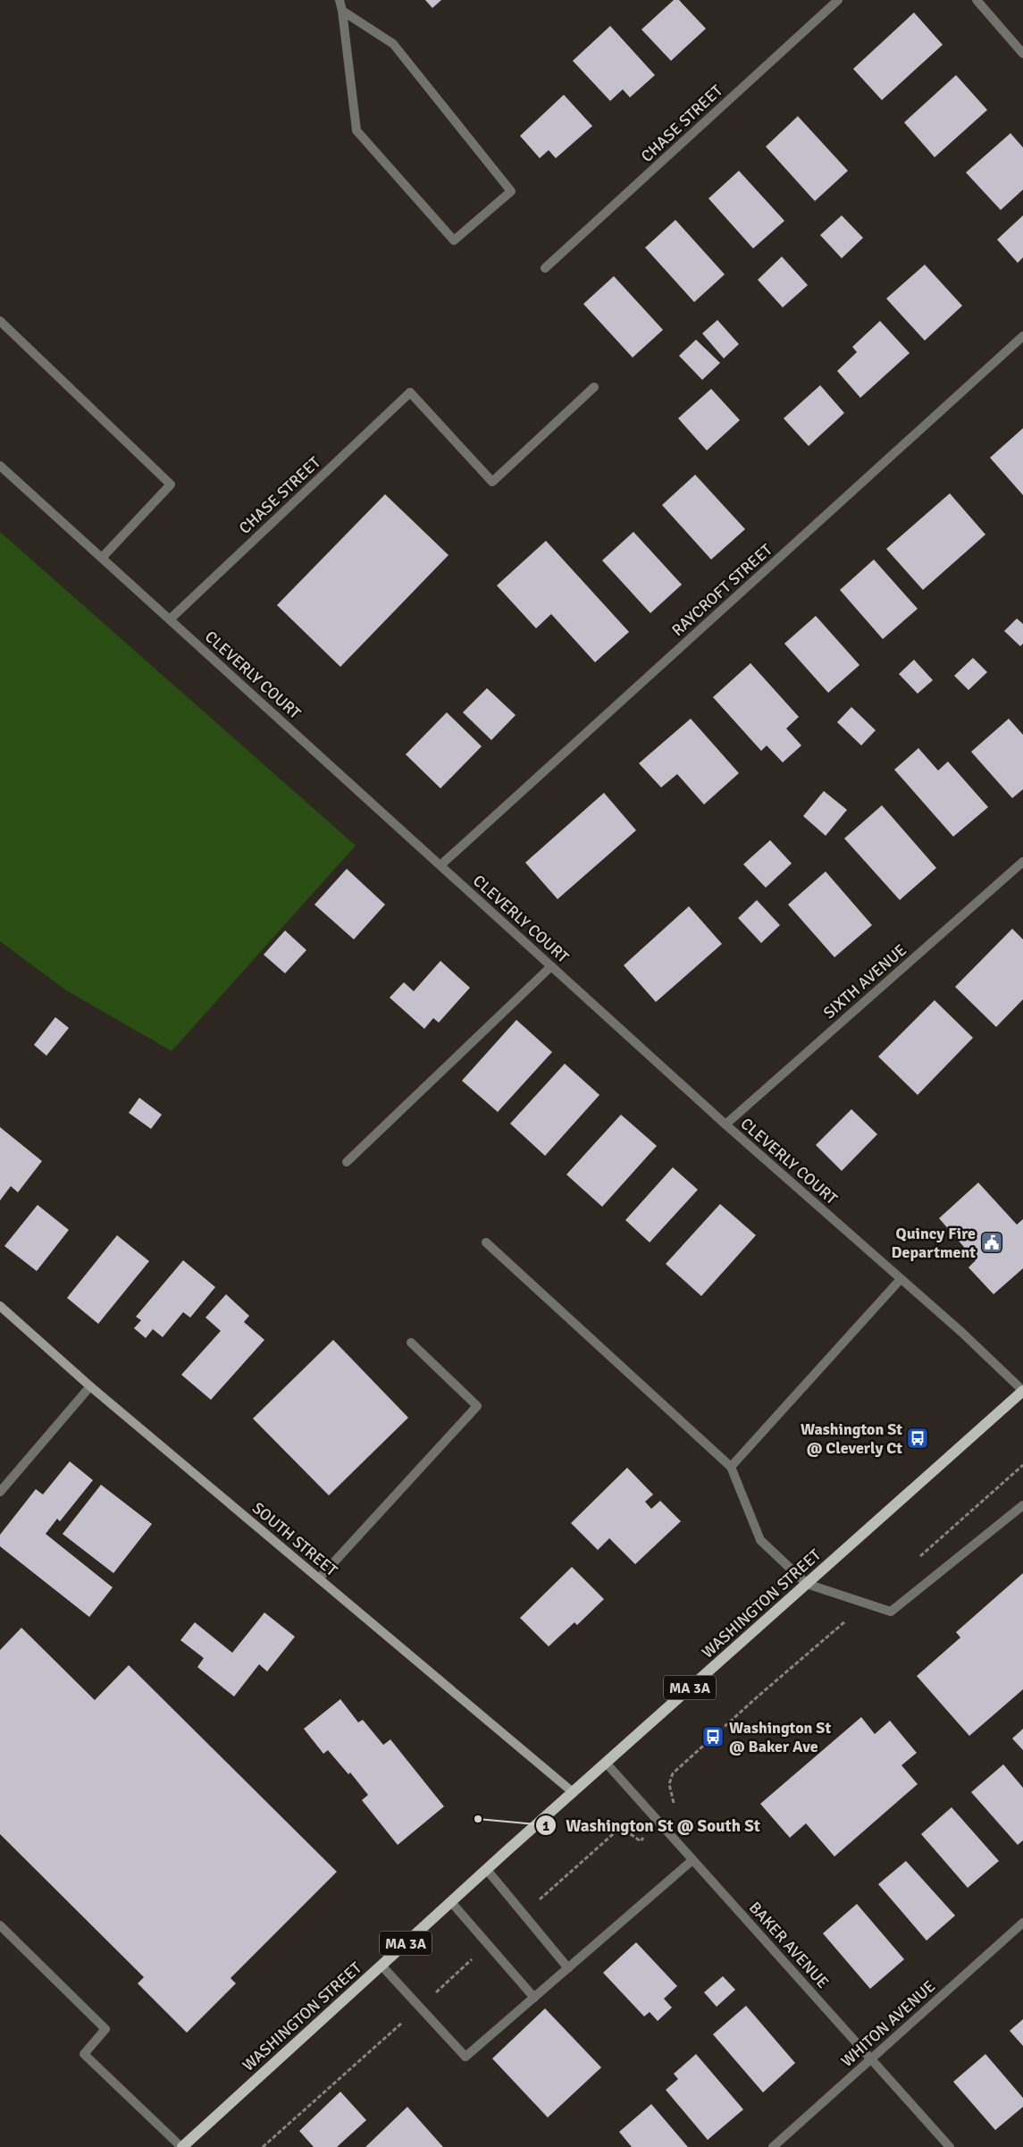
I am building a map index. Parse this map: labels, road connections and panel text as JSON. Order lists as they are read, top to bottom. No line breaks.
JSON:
{"streets":{"main road":["SOUTH STREET","WASHINGTON STREET","MA 3A"],"street":["CHASE STREET","RAYCROFT STREET","CLEVERLY COURT","SIXTH AVENUE","BAKER AVENUE","WHITON AVENUE"]},"crossings":[["CHASE STREET","CLEVERLY COURT"],["RAYCROFT STREET","CLEVERLY COURT"],["CLEVERLY COURT","SIXTH AVENUE"],["CLEVERLY COURT","WASHINGTON STREET"],["SOUTH STREET","WASHINGTON STREET"],["WASHINGTON STREET","BAKER AVENUE"],["BAKER AVENUE","WHITON AVENUE"]],"places":{"public building":["Quincy Fire Department"],"bus stop":["Washington St @ Cleverly Ct","Washington St @ Baker Ave"],"other":["Washington St @ South St"]}}
